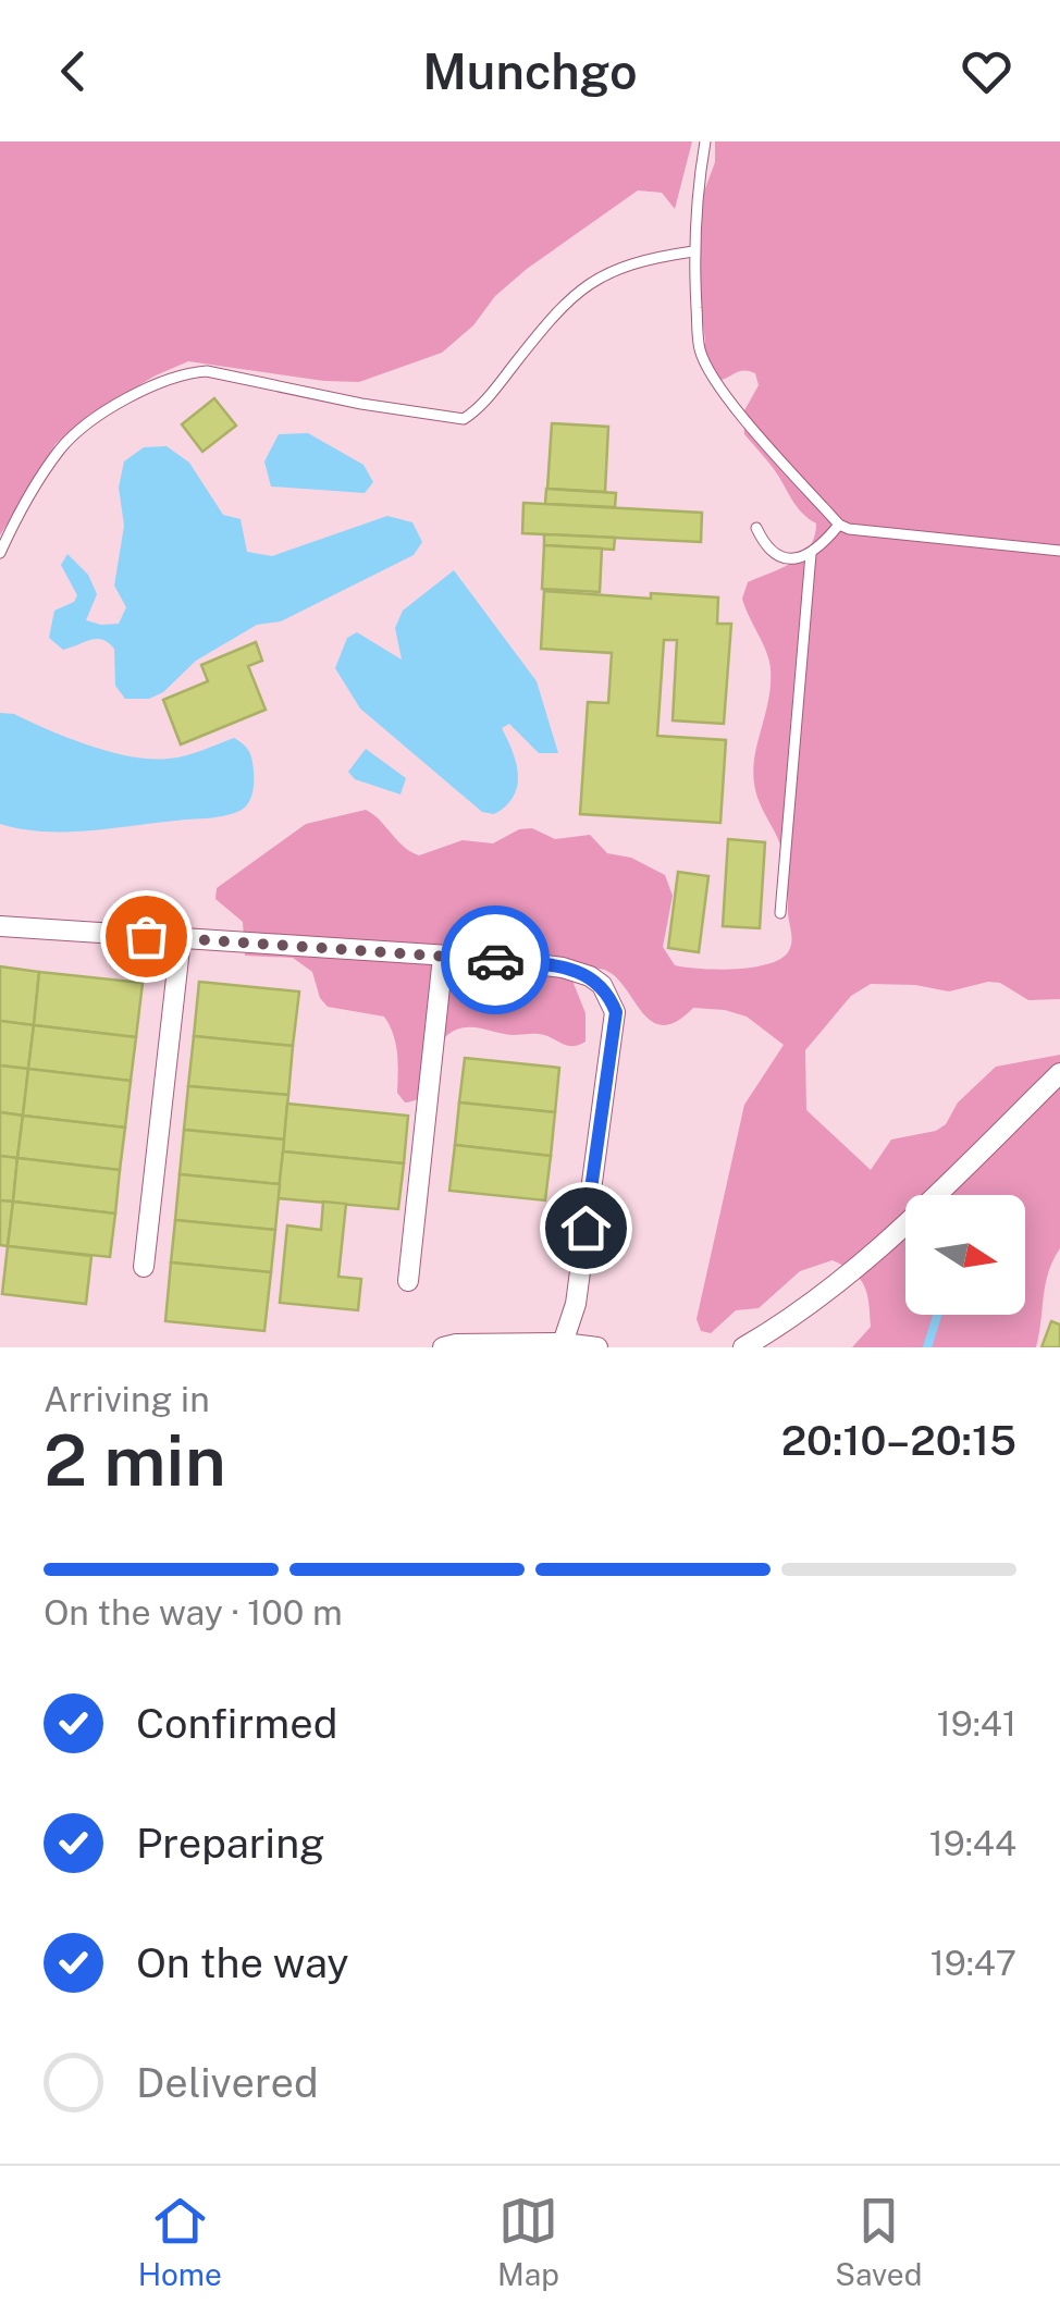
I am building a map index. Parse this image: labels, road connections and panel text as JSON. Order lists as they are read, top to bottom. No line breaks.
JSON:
{"north":"right","page":{"header":"Munchgo","heading":["2 min","Arriving in","20:10–20:15"],"bar":"On the way · 100 m","list":[["Confirmed","19:41"],["Preparing","19:44"],["On the way","19:47"],"Delivered"],"tabs":["Home","Map","Saved"]}}
